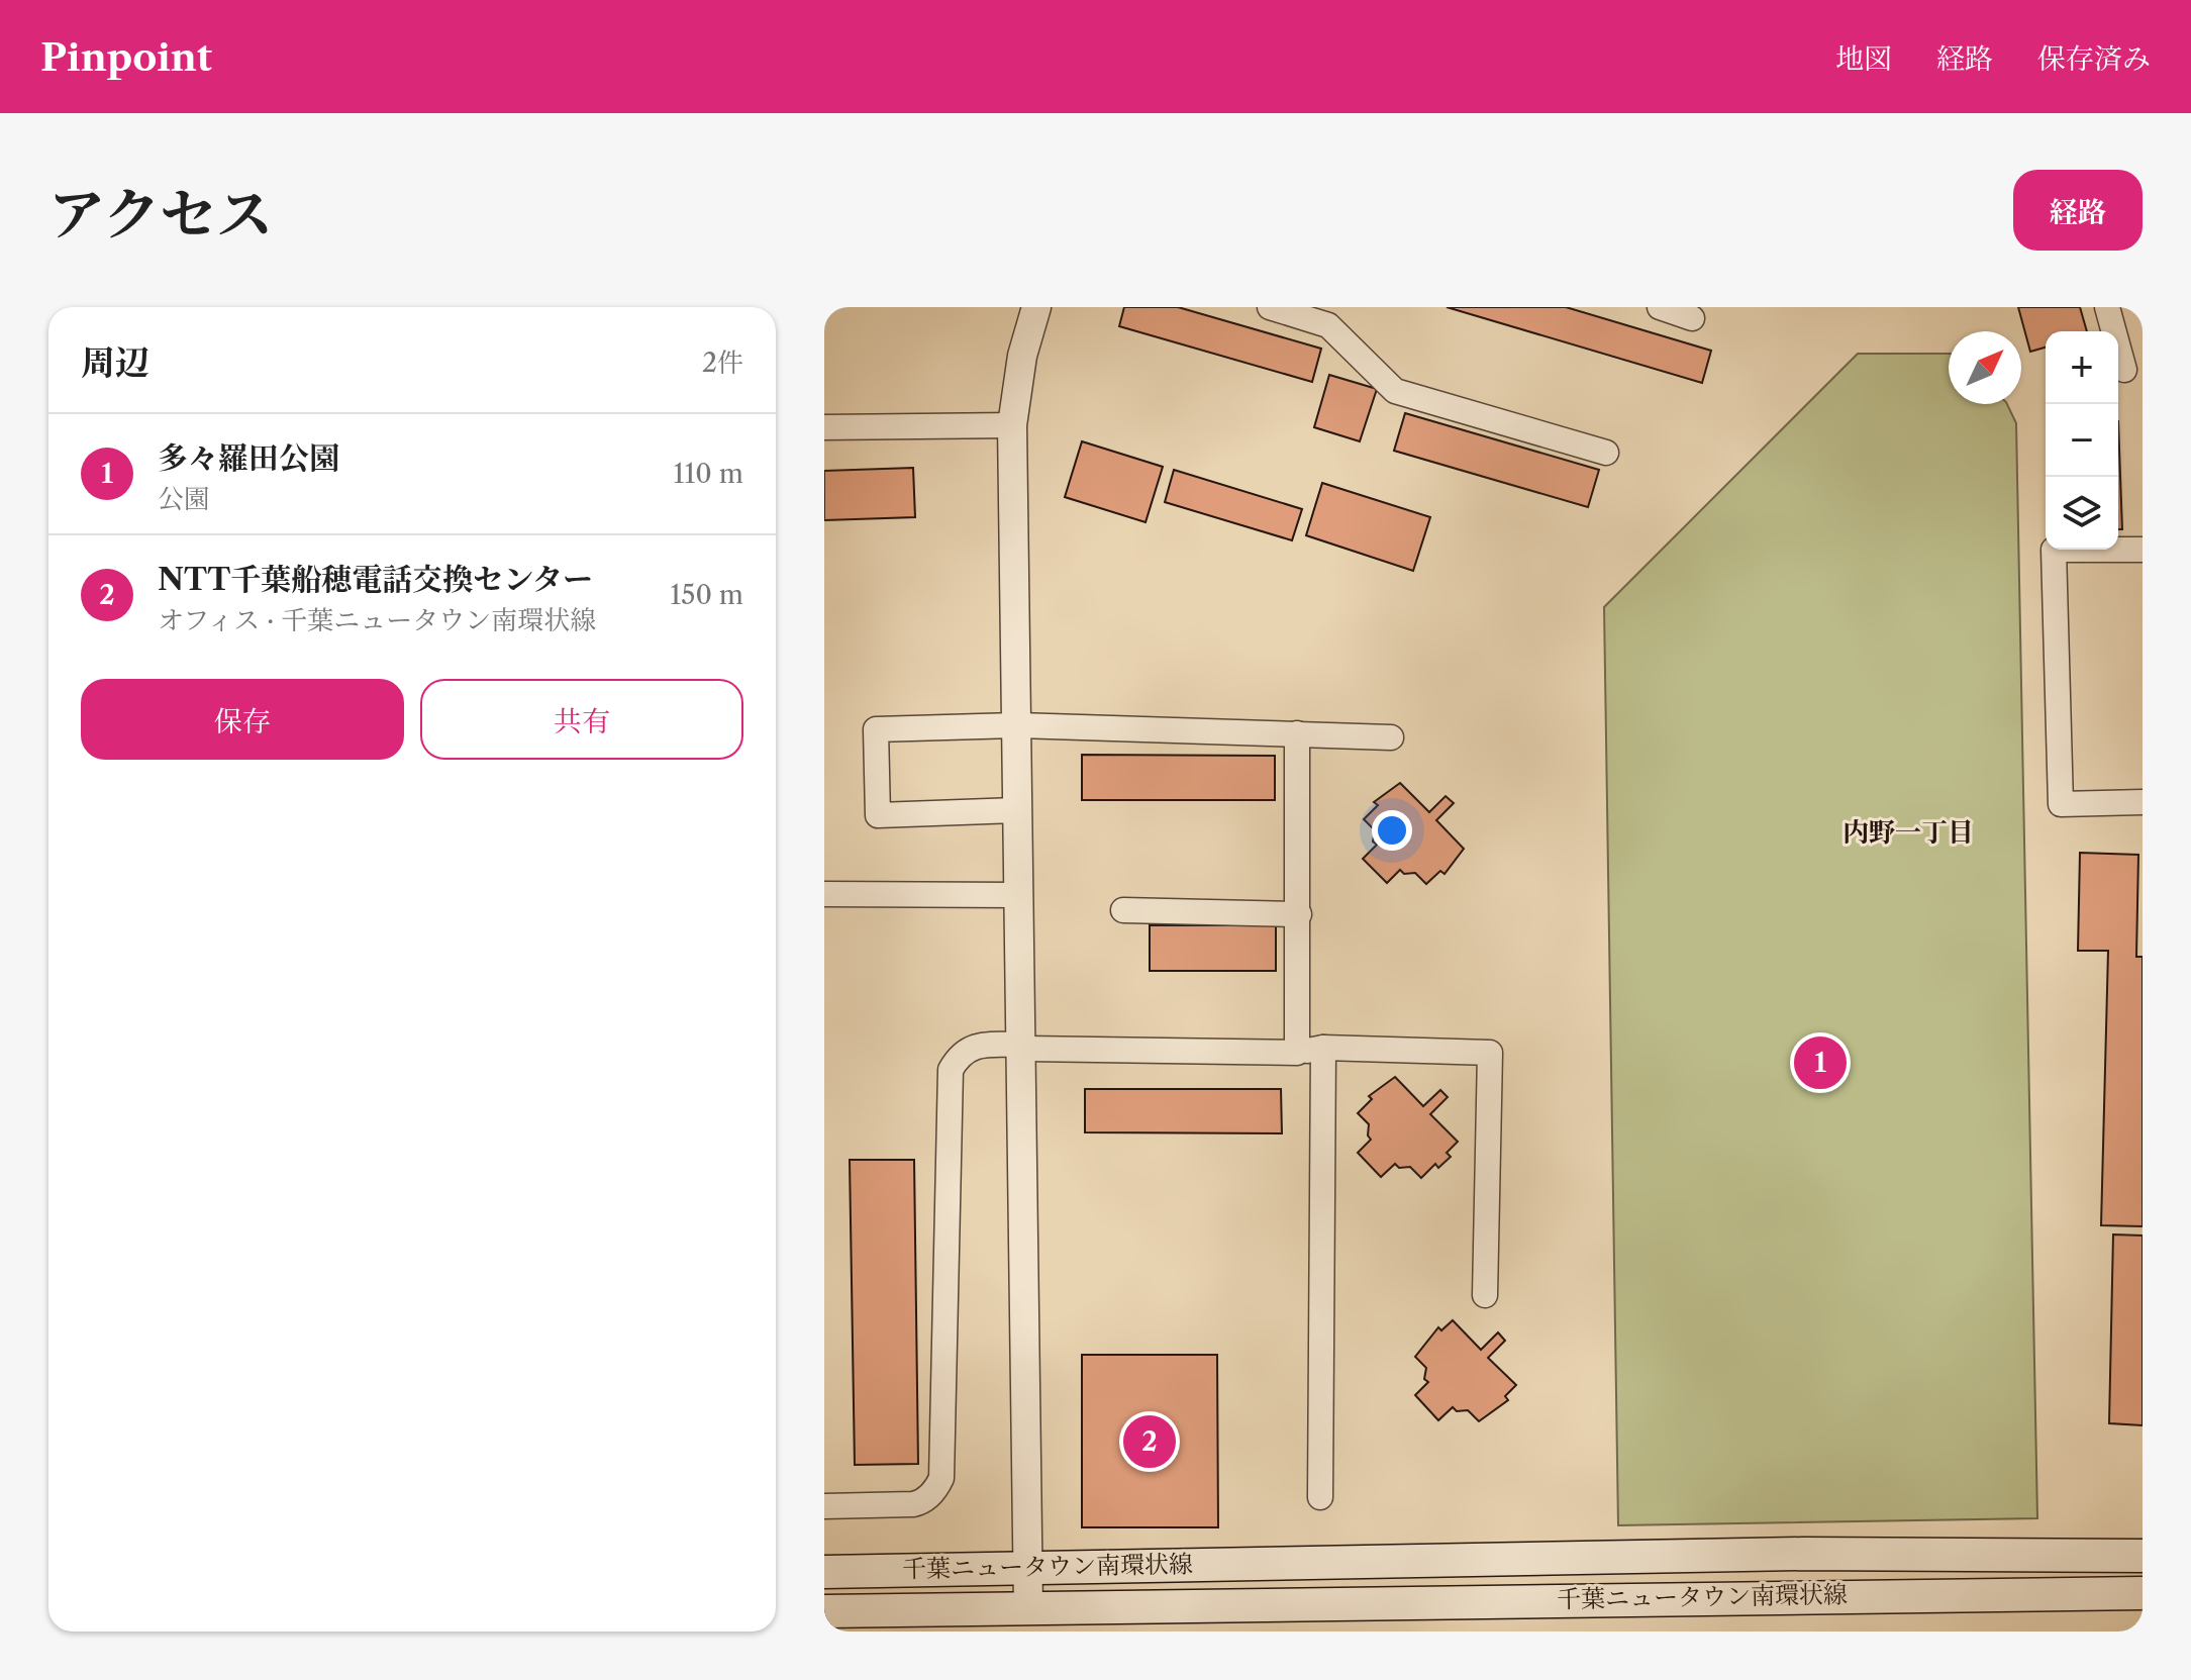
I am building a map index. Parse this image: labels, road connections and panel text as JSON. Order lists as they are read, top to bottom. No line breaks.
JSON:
{"streets":{"main road":["千葉ニュータウン南環状線"]},"districts":["内野一丁目"],"north":"top right","page":{"header":"Pinpoint","nav":["地図","経路","保存済み"],"title":"アクセス","buttons":["経路",["保存","共有"]],"heading":["周辺","2件"],"map_buttons":["+","−"],"list":[{"mark":"1","name":"多々羅田公園","note":"公園","value":"110 m"},{"mark":"2","name":"NTT千葉船穂電話交換センター","note":"オフィス · 千葉ニュータウン南環状線","value":"150 m"}],"pins":["1","2"]}}
